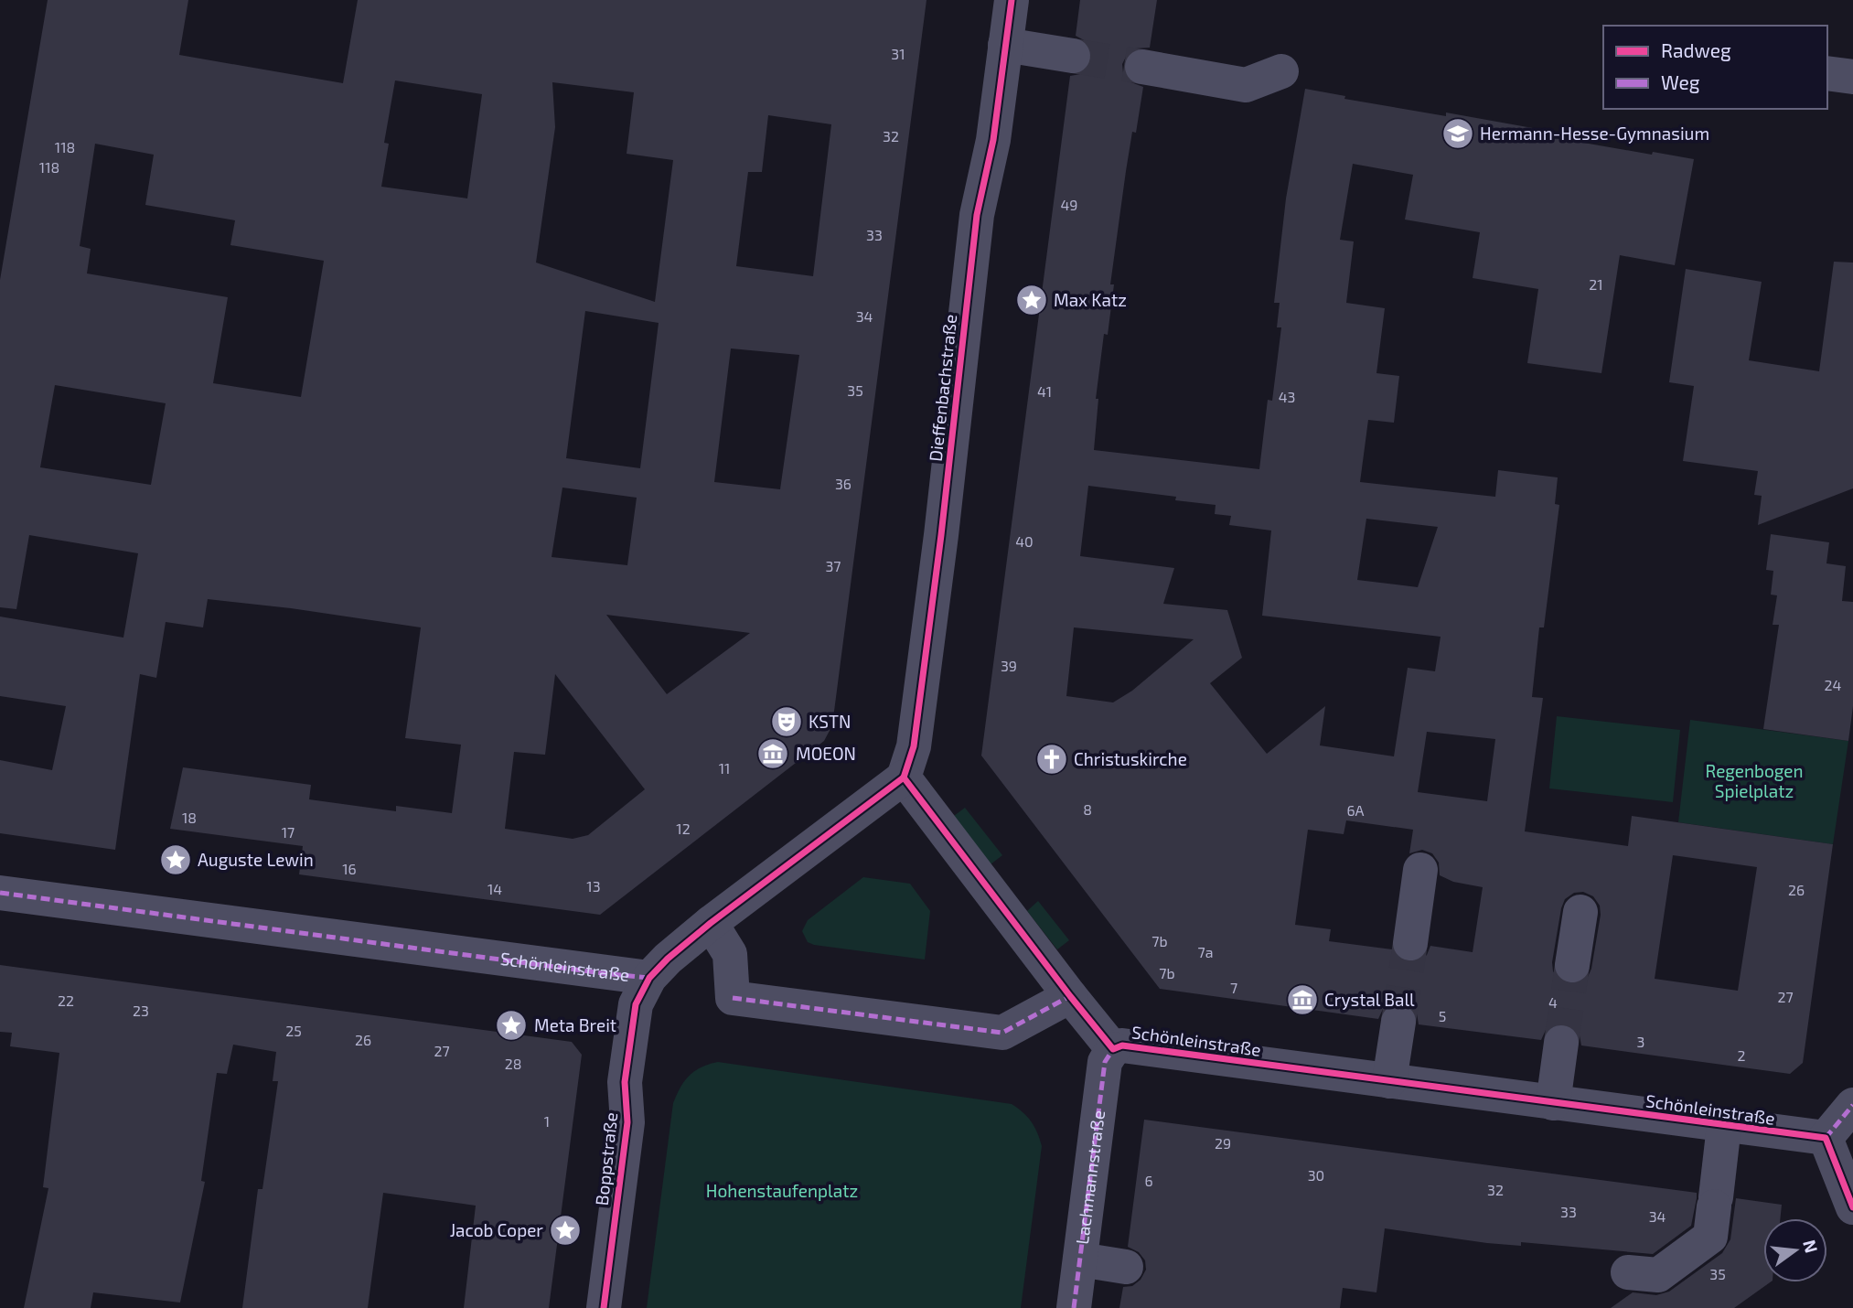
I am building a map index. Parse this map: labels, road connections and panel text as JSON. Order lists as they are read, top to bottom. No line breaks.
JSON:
{"streets":{"street":["Dieffenbachstraße","Schönleinstraße","Boppstraße","Lachmannstraße"]},"crossings":[["Dieffenbachstraße","Schönleinstraße"],["Schönleinstraße","Boppstraße"],["Schönleinstraße","Lachmannstraße"]],"parks":["Regenbogen Spielplatz","Hohenstaufenplatz"],"places":{"school or university":["Hermann-Hesse-Gymnasium"],"place":["Max Katz","Auguste Lewin","Meta Breit","Jacob Coper"],"theatre":["KSTN"],"museum":["MOEON","Crystal Ball"],"church":["Christuskirche"]},"house_numbers":["31","32","118","118","49","33","21","34","35","41","43","36","40","37","39","24","11","8","6A","18","12","17","16","13","14","26","7b","7a","7b","7","27","22","4","23","5","25","26","3","27","2","28","1","29","30","6","32","33","34","35"],"legend":["Radweg","Weg"],"north":"right"}
